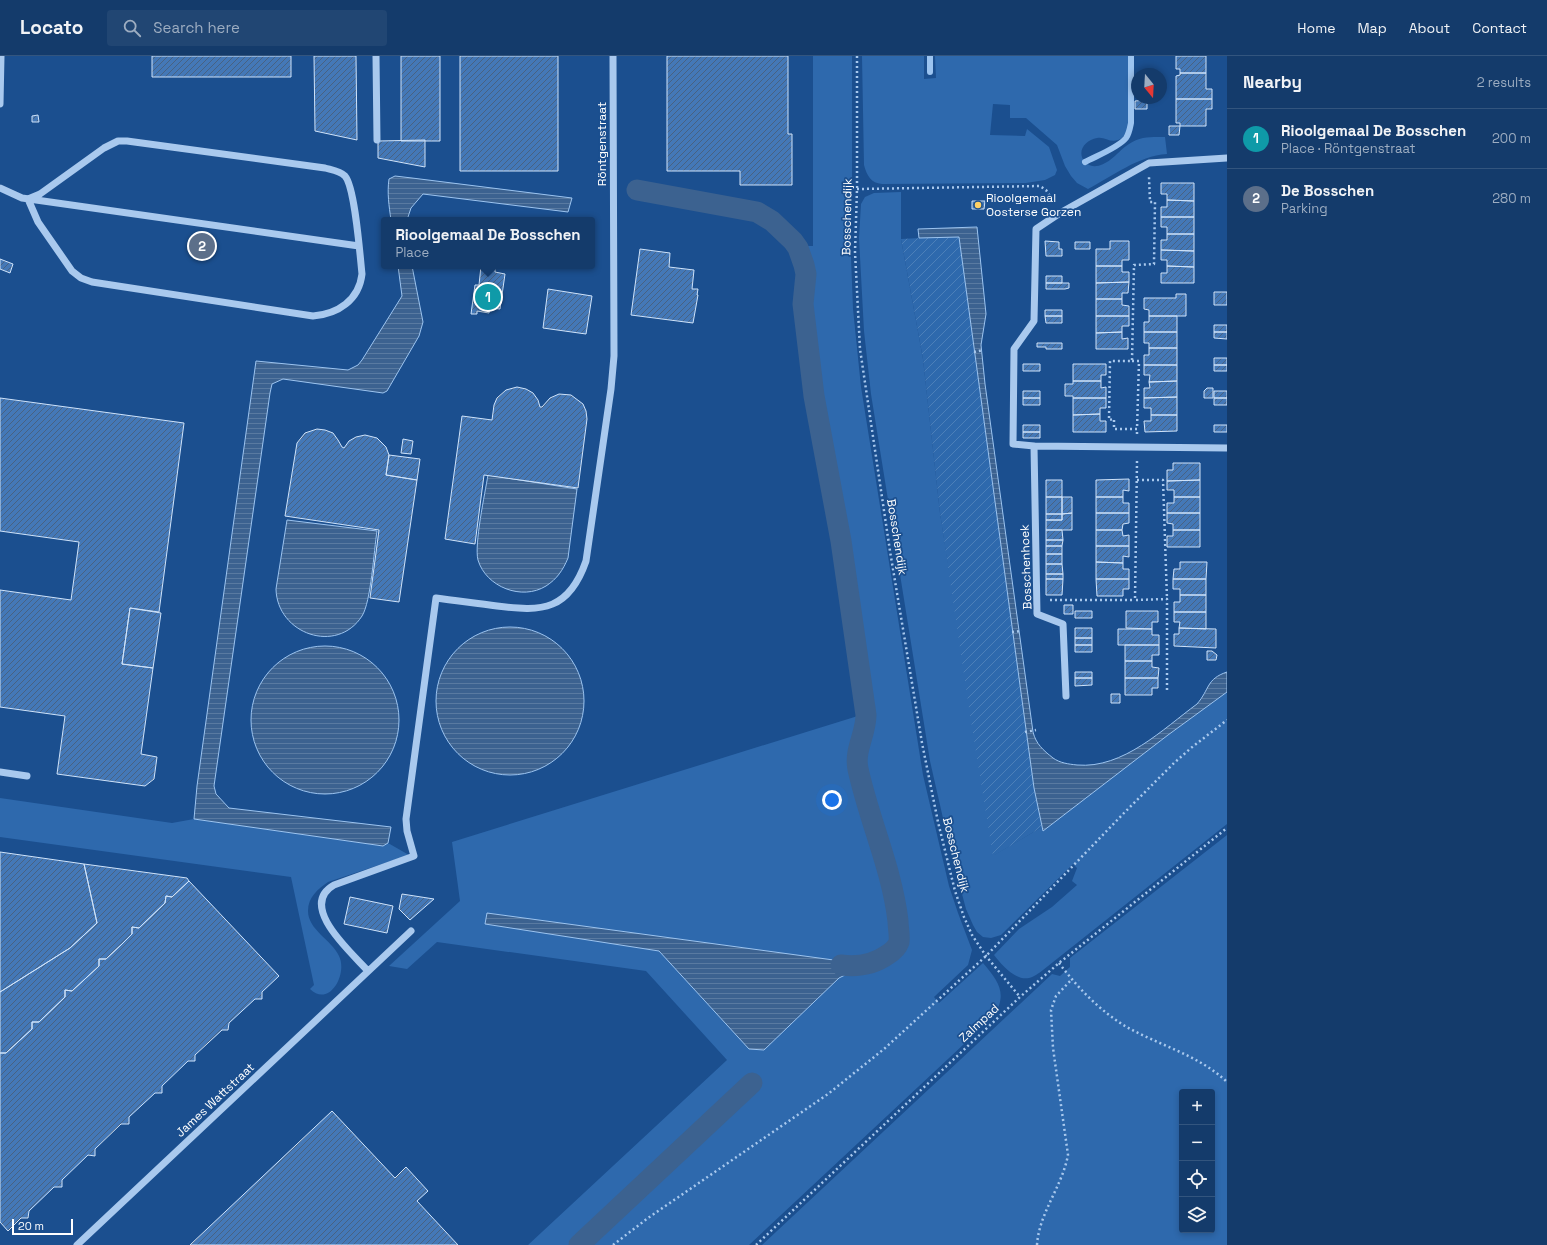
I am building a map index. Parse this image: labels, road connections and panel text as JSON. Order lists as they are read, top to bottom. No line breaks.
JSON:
{"streets":{"street":["Röntgenstraat","Bosschenhoek","James Wattstraat"],"path":["Bosschendijk","Zalmpad"]},"crossings":[["Röntgenstraat","James Wattstraat"],["Bosschendijk","Zalmpad"]],"places":["Rioolgemaal Oosterse Gorzen"],"scale_bar":"20 m","north":"bottom","page":{"header":"Locato","search":"Search here","nav":["Home","Map","About","Contact"],"heading":["Nearby","2 results"],"list":[{"mark":"1","name":"Rioolgemaal De Bosschen","note":"Place · Röntgenstraat","value":"200 m"},{"mark":"2","name":"De Bosschen","note":"Parking","value":"280 m"}],"popup":["Rioolgemaal De Bosschen","Place"],"pins":["2","1"],"map_buttons":["+","−"],"scale":"20 m"}}
